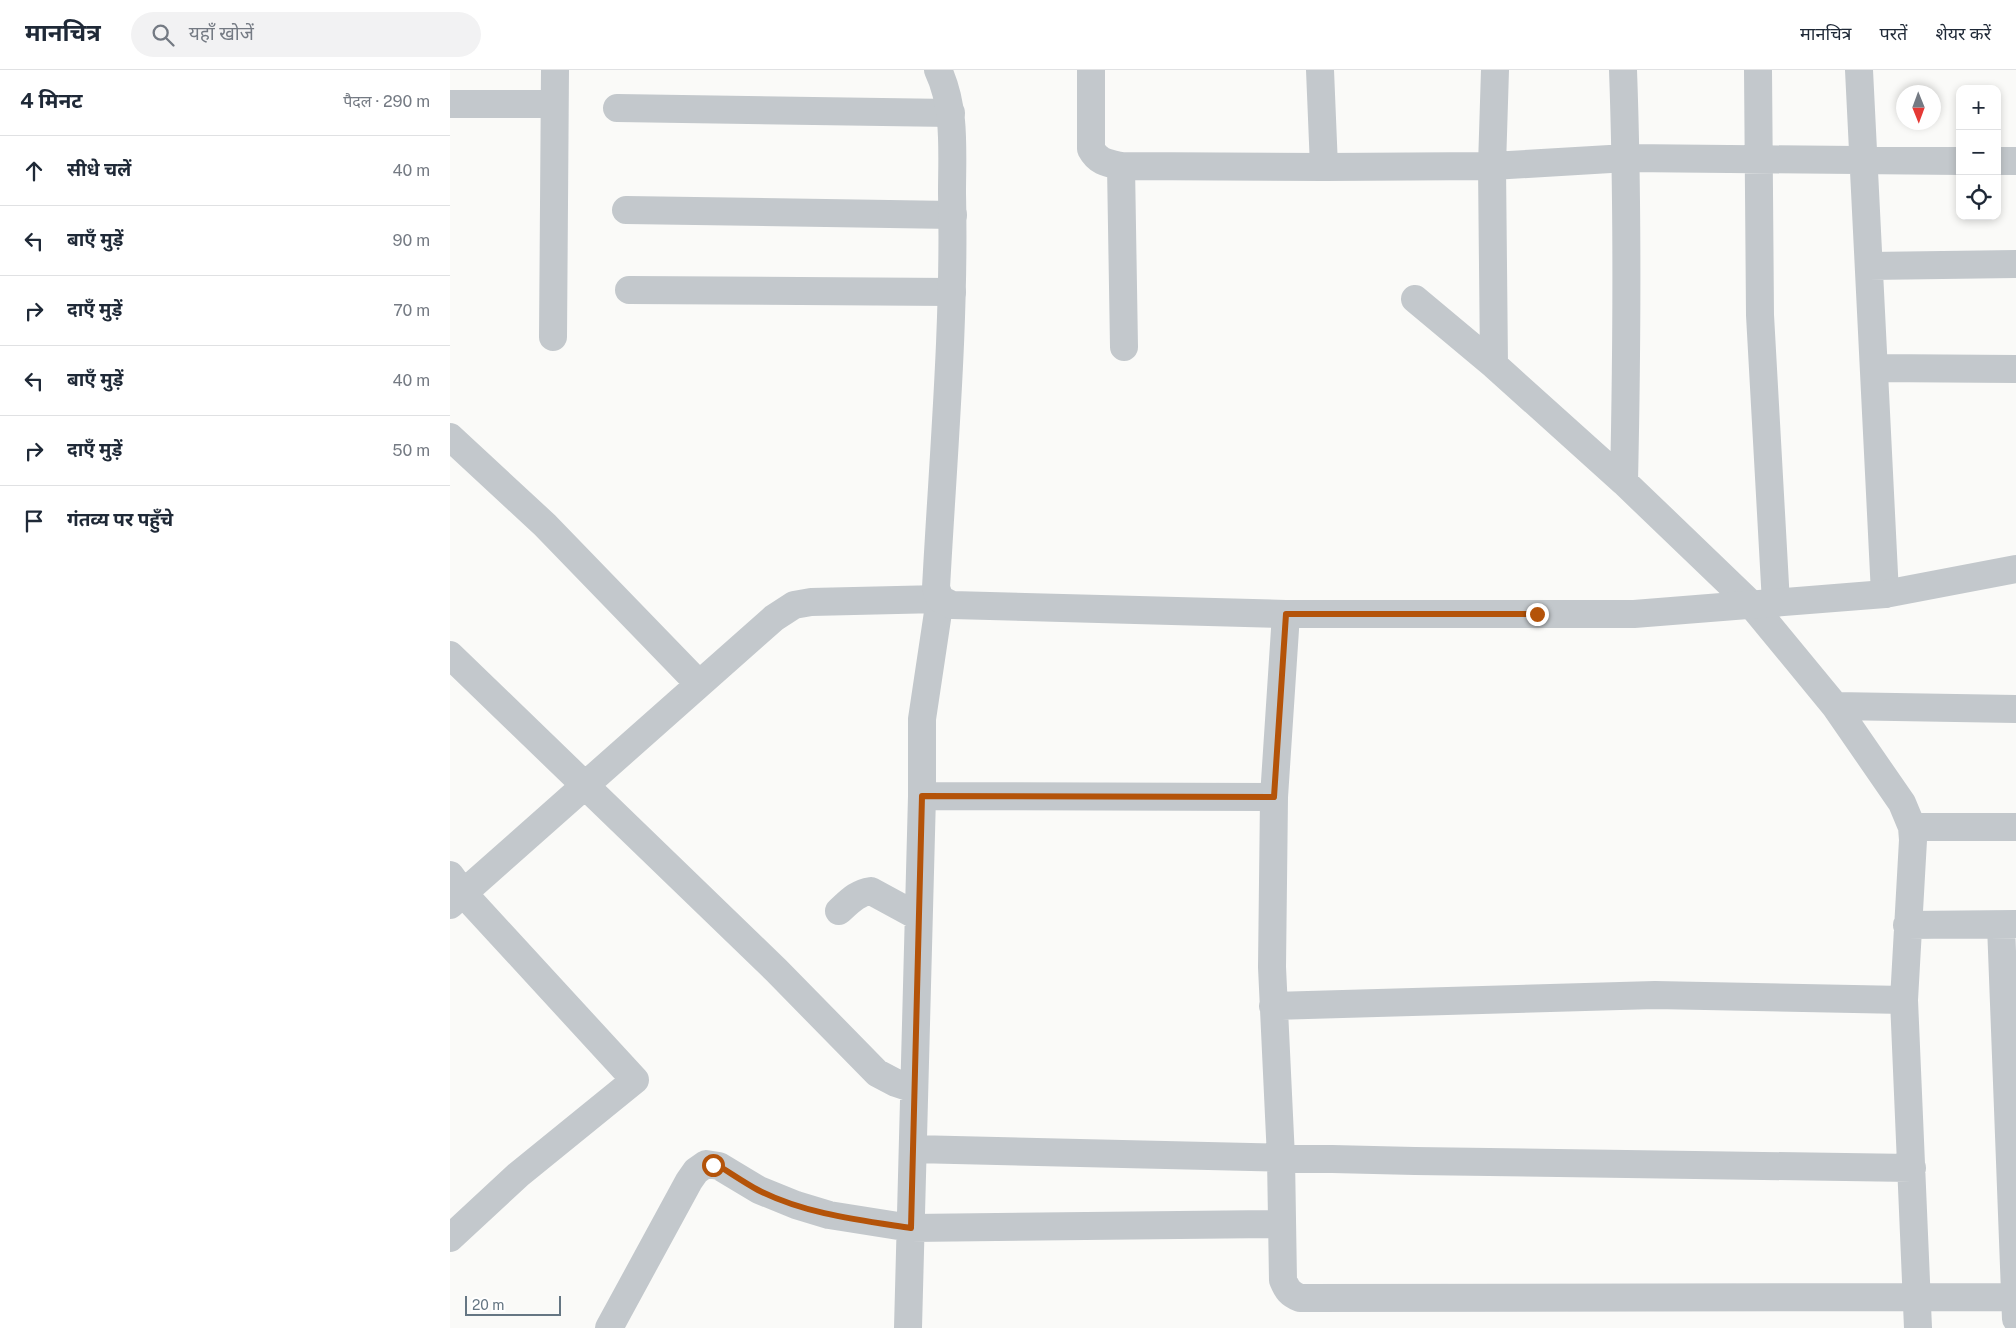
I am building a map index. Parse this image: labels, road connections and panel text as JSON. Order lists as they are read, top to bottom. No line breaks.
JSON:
{"scale_bar":"20 m","north":"bottom","page":{"header":"मानचित्र","search":"यहाँ खोजें","nav":["मानचित्र","परतें","शेयर करें"],"heading":["4 मिनट","पैदल · 290 m"],"map_buttons":["+","−"],"list":[["सीधे चलें","40 m"],["बाएँ मुड़ें","90 m"],["दाएँ मुड़ें","70 m"],["बाएँ मुड़ें","40 m"],["दाएँ मुड़ें","50 m"],"गंतव्य पर पहुँचे"],"scale":"20 m"}}
